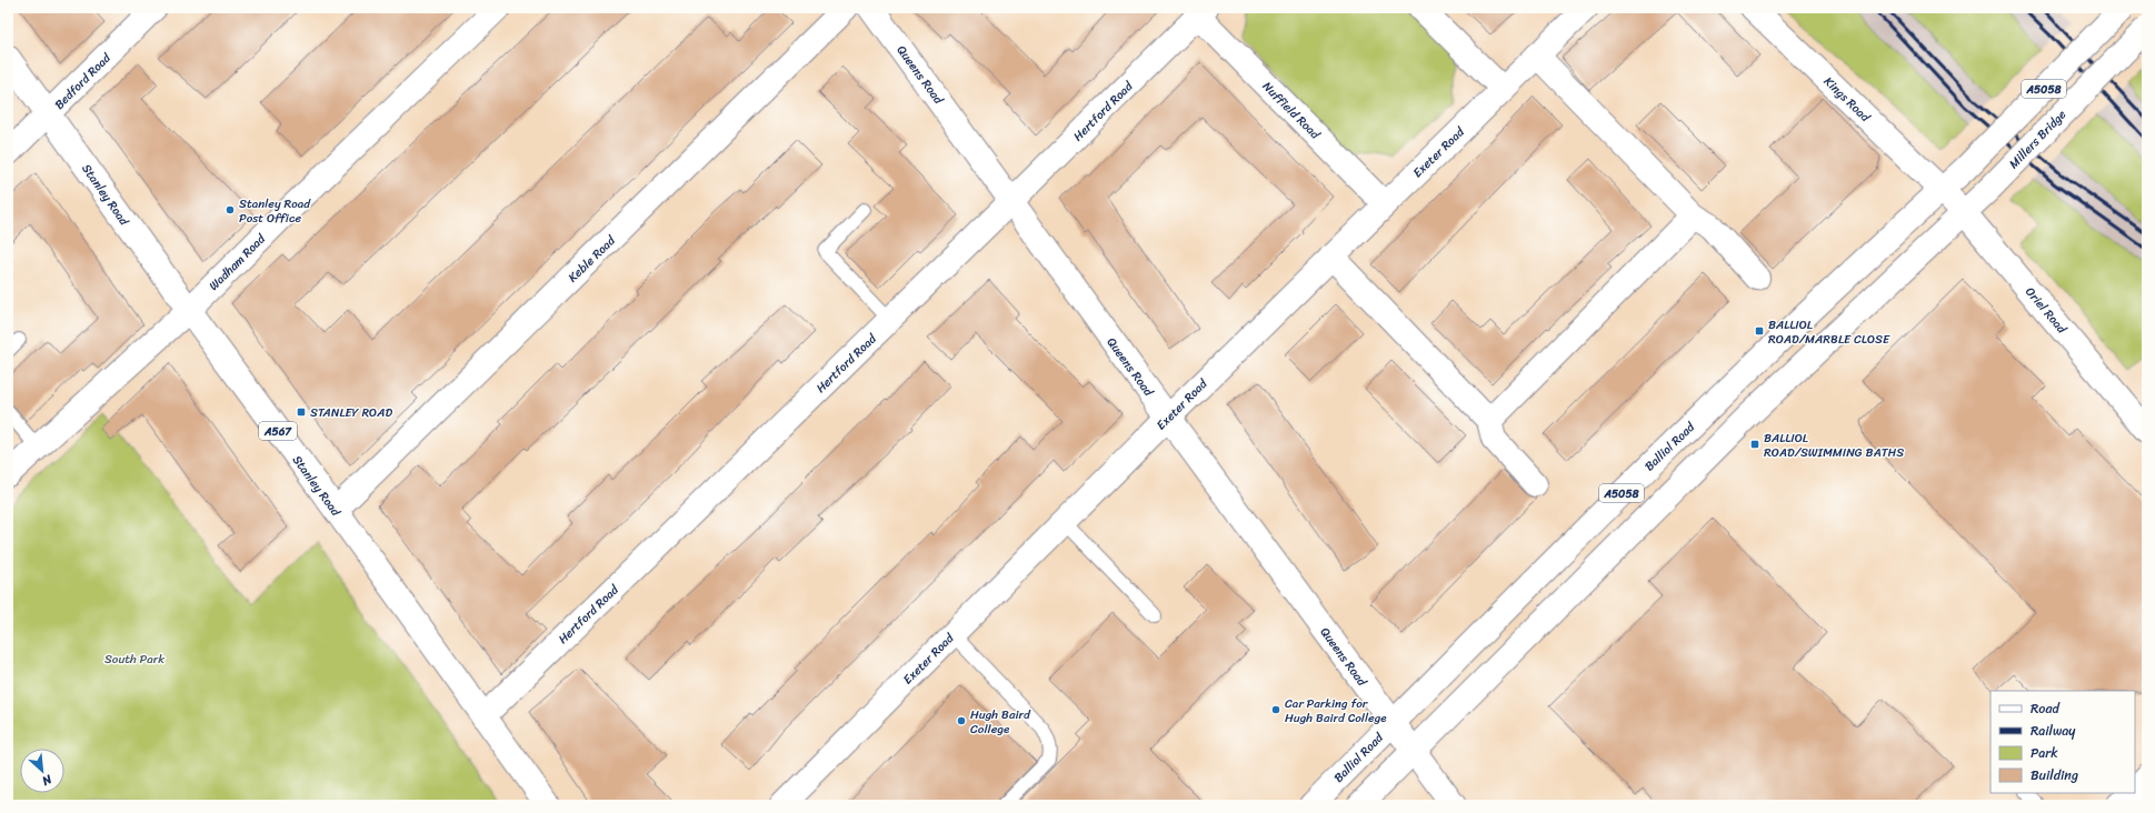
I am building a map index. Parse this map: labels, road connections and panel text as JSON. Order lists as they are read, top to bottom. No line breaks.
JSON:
{"streets":{"main road":["Queens Road","Bedford Road","A5058","Kings Road","Nuffield Road","Hertford Road","Millers Bridge","Exeter Road","Stanley Road","Keble Road","Wadham Road","Oriel Road","A567","Balliol Road"]},"crossings":[["Queens Road","A5058"],["Queens Road","Hertford Road"],["Queens Road","Exeter Road"],["Queens Road","Balliol Road"],["Bedford Road","Stanley Road"],["A5058","Kings Road"],["A5058","Millers Bridge"],["A5058","Oriel Road"],["A5058","Balliol Road"],["Kings Road","Oriel Road"],["Kings Road","Balliol Road"],["Nuffield Road","Hertford Road"],["Nuffield Road","Exeter Road"],["Hertford Road","Stanley Road"],["Millers Bridge","Oriel Road"],["Stanley Road","Keble Road"],["Stanley Road","Wadham Road"],["Oriel Road","Balliol Road"]],"parks":["South Park"],"places":{"other":["Stanley Road Post Office","Car Parking for Hugh Baird College","Hugh Baird College"],"transit":["BALLIOL ROAD/MARBLE CLOSE","STANLEY ROAD","BALLIOL ROAD/SWIMMING BATHS"]},"legend":["Road","Railway","Park","Building"],"north":"bottom right"}
